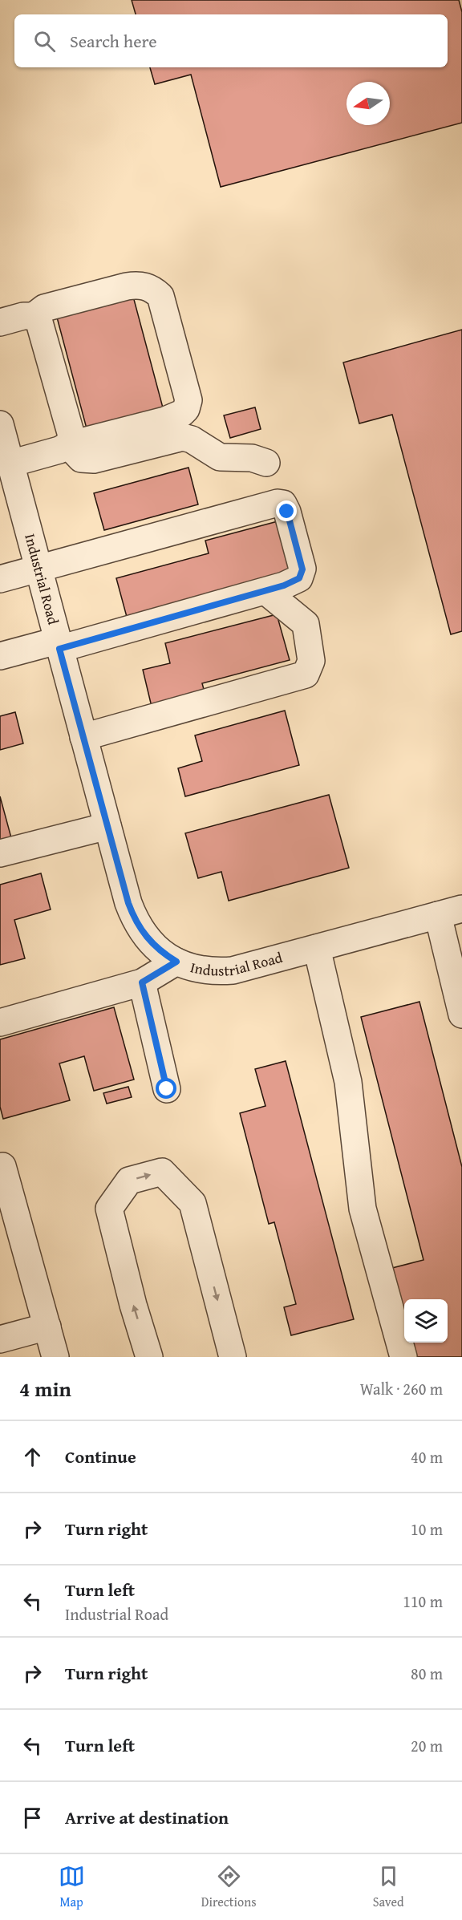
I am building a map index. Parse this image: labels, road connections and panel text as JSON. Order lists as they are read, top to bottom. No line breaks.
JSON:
{"streets":{"street":["Industrial Road"]},"north":"left","page":{"search":"Search here","heading":["4 min","Walk · 260 m"],"list":[["Continue","40 m"],["Turn right","10 m"],["Turn left","Industrial Road","110 m"],["Turn right","80 m"],["Turn left","20 m"],"Arrive at destination"],"nav":["Map","Directions","Saved"]}}
